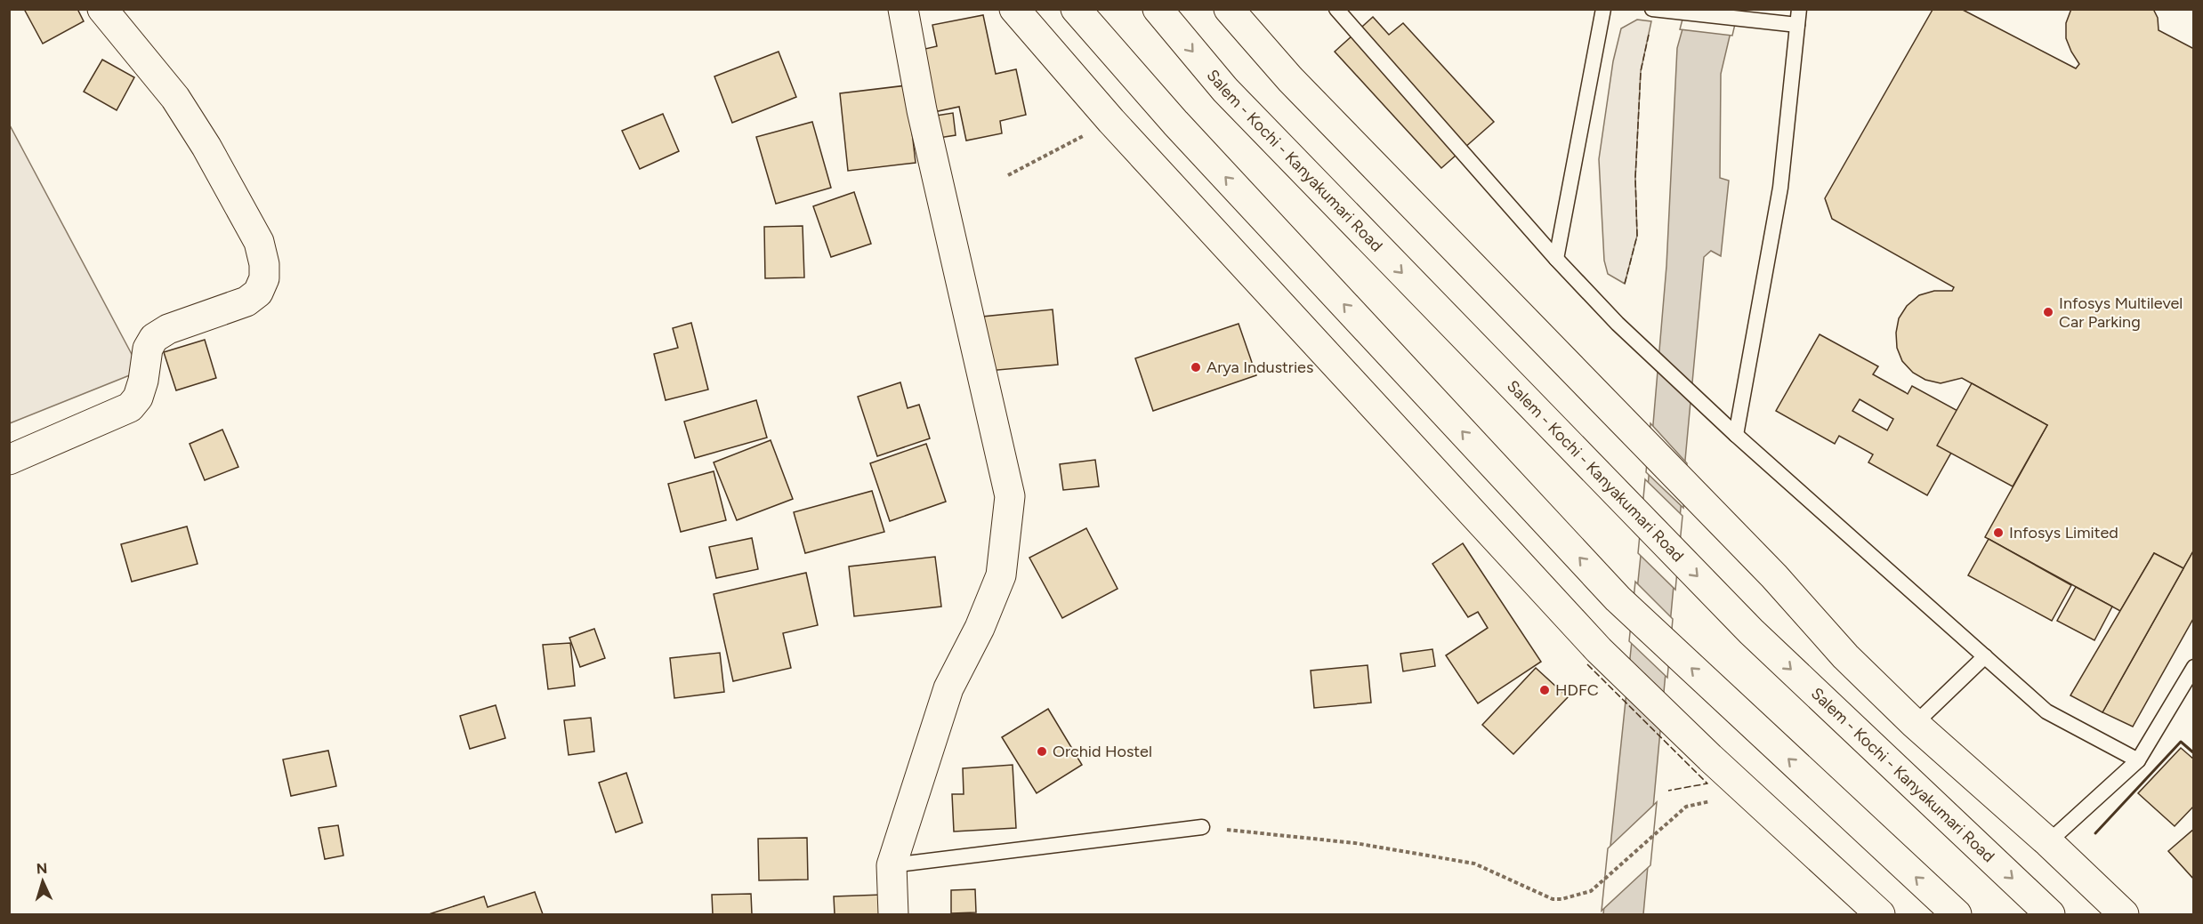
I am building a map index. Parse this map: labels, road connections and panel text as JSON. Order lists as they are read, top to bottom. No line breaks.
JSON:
{"streets":{"main road":["Salem - Kochi - Kanyakumari Road"]},"places":["Infosys Multilevel Car Parking","Arya Industries","Infosys Limited","HDFC","Orchid Hostel"],"north":"top"}
